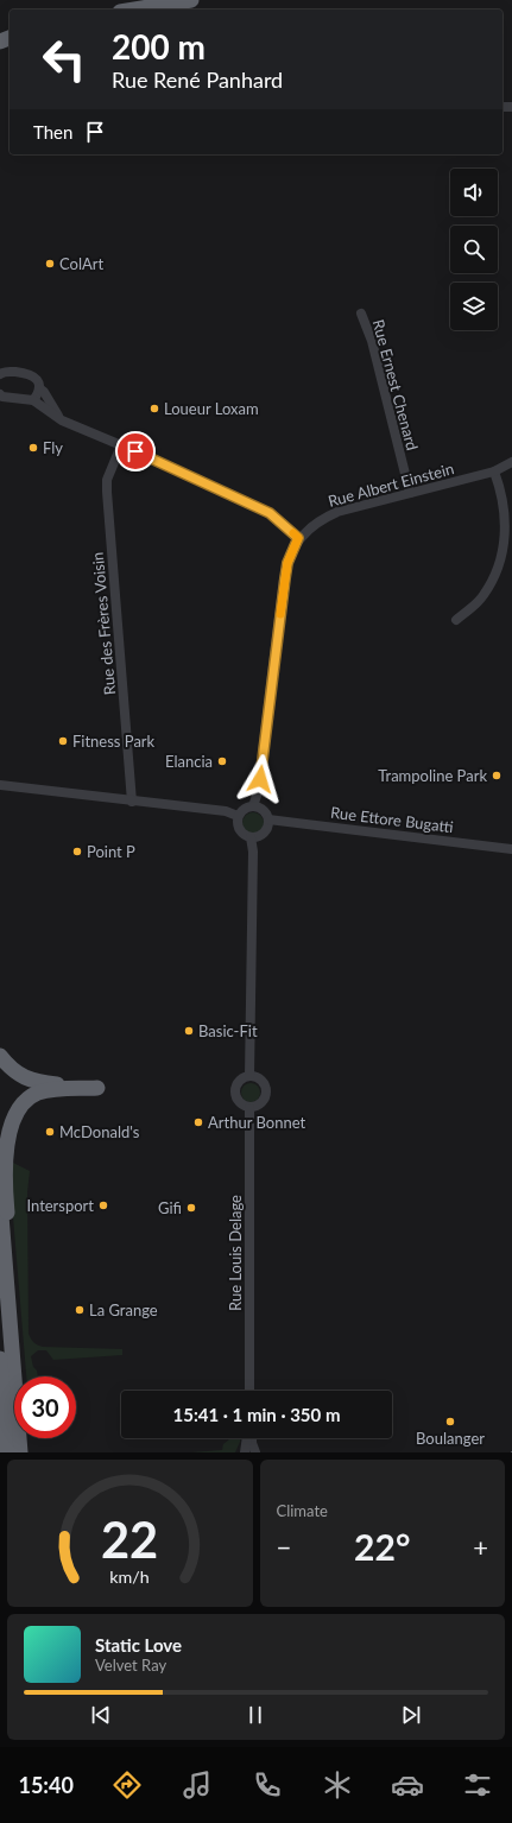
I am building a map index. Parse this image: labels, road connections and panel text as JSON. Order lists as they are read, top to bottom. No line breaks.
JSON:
{"streets":{"street":["Rue Ernest Chenard","Rue Albert Einstein","Rue des Frères Voisin","Rue Ettore Bugatti","Rue Louis Delage"]},"crossings":[["Rue Ernest Chenard","Rue Albert Einstein"],["Rue Albert Einstein","Rue Ettore Bugatti"]],"places":["ColArt","Loueur Loxam","Fly","Fitness Park","Elancia","Trampoline Park","Point P","Basic-Fit","Arthur Bonnet","McDonald's","Intersport","Gifi","La Grange","Boulanger"],"page":{"turn":["200 m","Rue René Panhard"],"then":"Then","limit":"30","trip":"15:41 · 1 min · 350 m","tile":"Climate","heat":["−","22°","+"],"song":["Static Love","Velvet Ray"],"tabs":"15:40","gauge":["22","km/h"]}}
